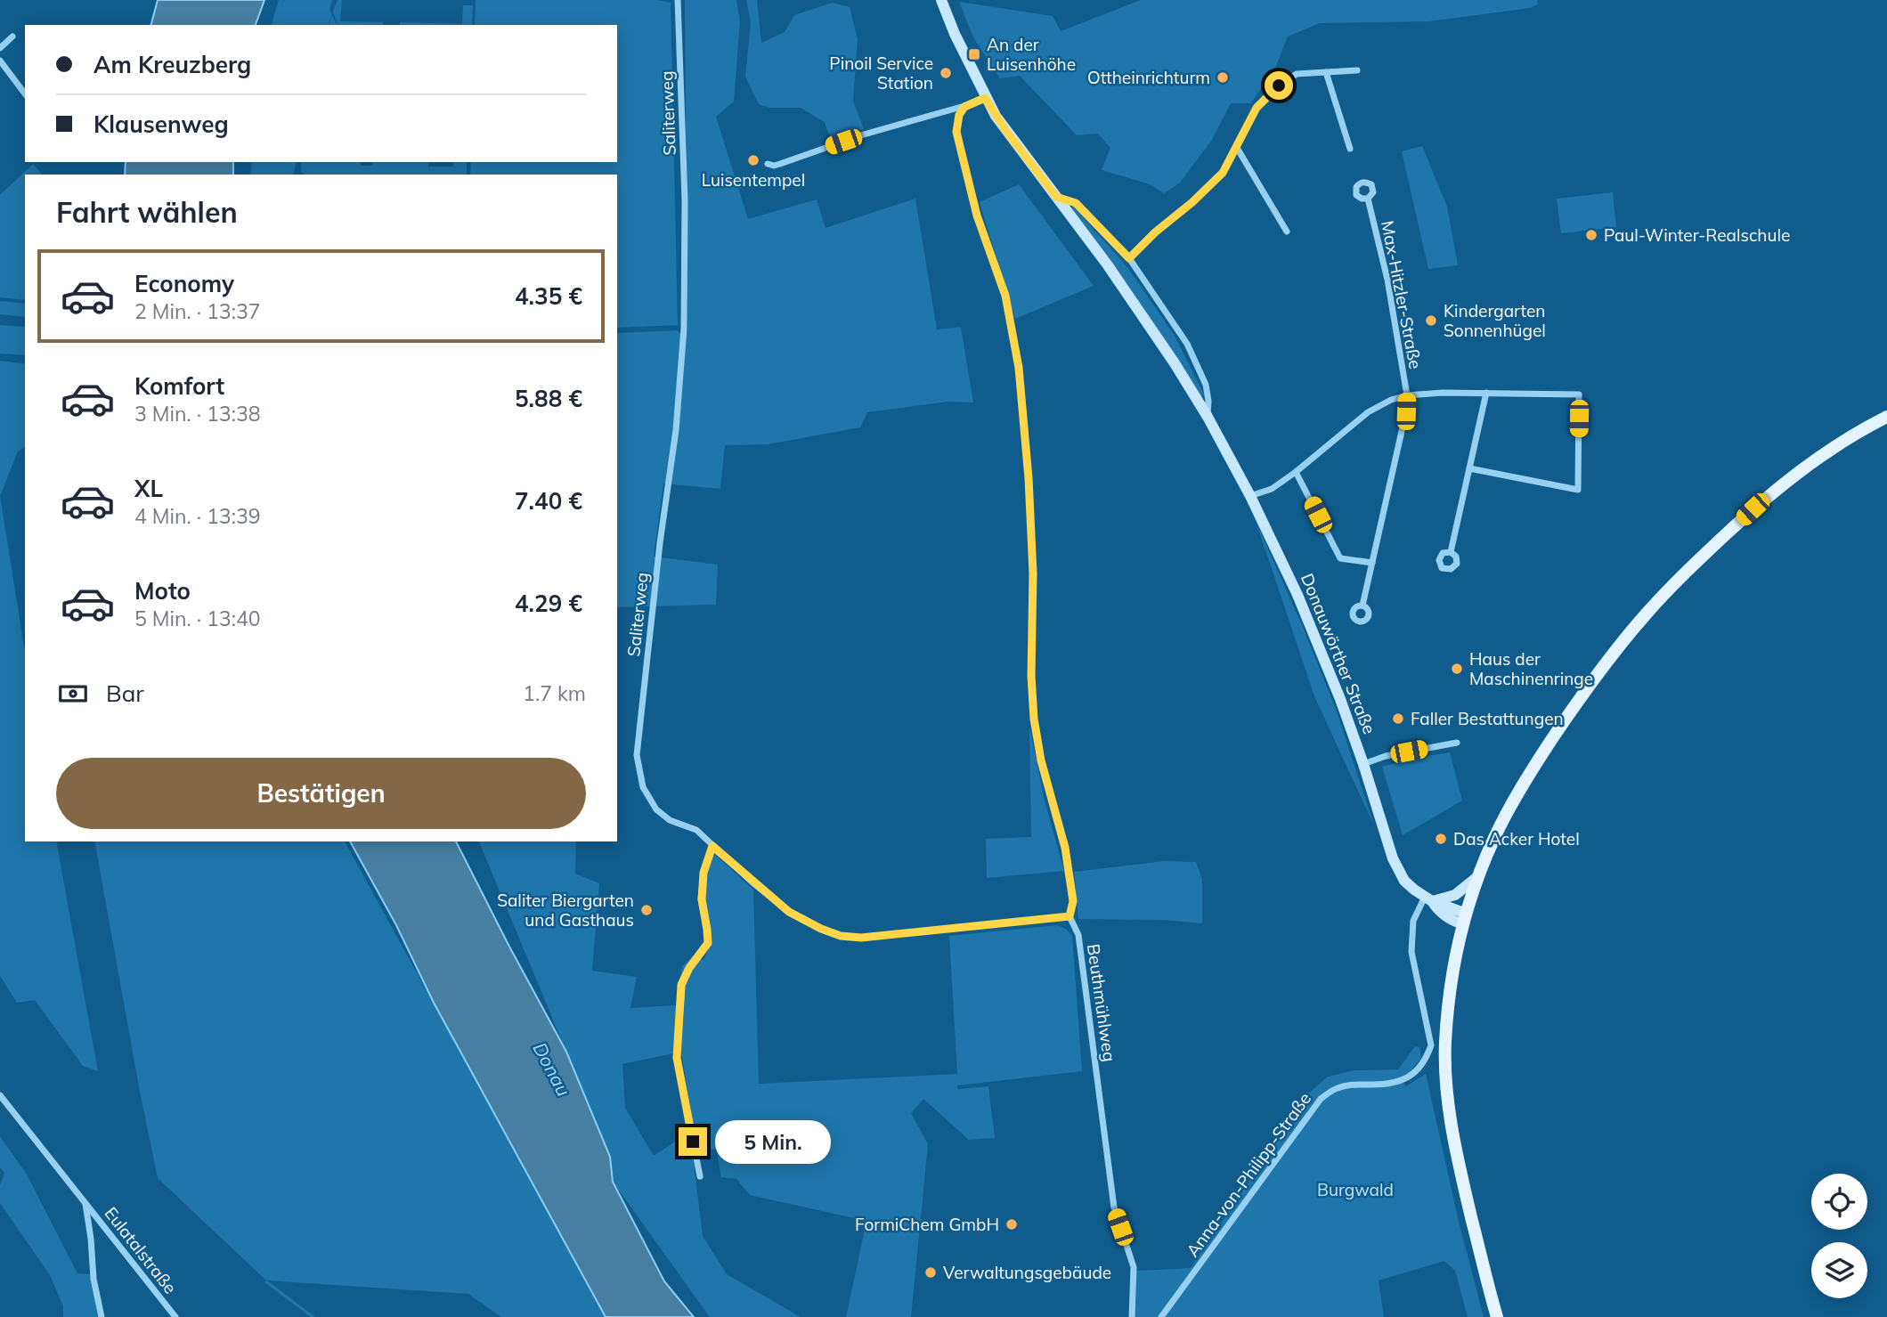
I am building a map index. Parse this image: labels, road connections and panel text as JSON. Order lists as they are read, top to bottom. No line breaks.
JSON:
{"streets":{"main road":["Donauwörther Straße"],"street":["Saliterweg","Max-Hitzler-Straße","Beuthmühlweg","Anna-von-Philipp-Straße","Eulatalstraße"]},"crossings":[["Saliterweg","Beuthmühlweg"],["Donauwörther Straße","Anna-von-Philipp-Straße"]],"water":["Donau"],"parks":["Burgwald"],"places":{"transit":["An der Luisenhöhe"],"other":["Pinoil Service Station","Ottheinrichturm","Luisentempel","Paul-Winter-Realschule","Kindergarten Sonnenhügel","Haus der Maschinenringe","Faller Bestattungen","Das Acker Hotel","Saliter Biergarten und Gasthaus","FormiChem GmbH","Verwaltungsgebäude"]},"page":{"banner":["Am Kreuzberg","Klausenweg"],"heading":"Fahrt wählen","list":[{"name":"Economy","note":"2 Min. · 13:37","value":"4.35 €"},{"name":"Komfort","note":"3 Min. · 13:38","value":"5.88 €"},{"name":"XL","note":"4 Min. · 13:39","value":"7.40 €"},{"name":"Moto","note":"5 Min. · 13:40","value":"4.29 €"}],"pay":["Bar","1.7 km"],"buttons":"Bestätigen","bubble":"5 Min."}}
